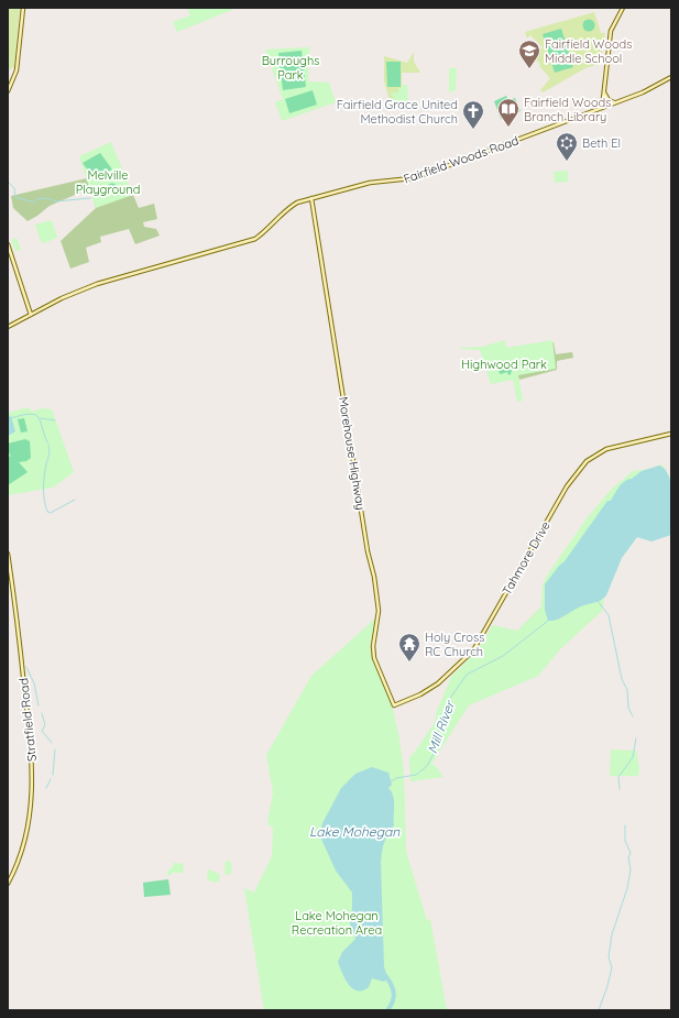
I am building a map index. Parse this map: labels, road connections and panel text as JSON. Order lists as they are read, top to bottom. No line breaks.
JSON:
{"streets":{"main road":["Fairfield Woods Road","Morehouse Highway","Tahmore Drive","Stratfield Road"]},"crossings":[["Fairfield Woods Road","Morehouse Highway"],["Morehouse Highway","Tahmore Drive"]],"water":["Mill River","Lake Mohegan"],"parks":["Burroughs Park","Melville Playground","Highwood Park","Lake Mohegan Recreation Area"],"places":{"school or university":["Fairfield Woods Middle School"],"library":["Fairfield Woods Branch Library"],"church":["Fairfield Grace United Methodist Church"],"synagogue":["Beth El"],"temple":["Holy Cross RC Church"]}}
